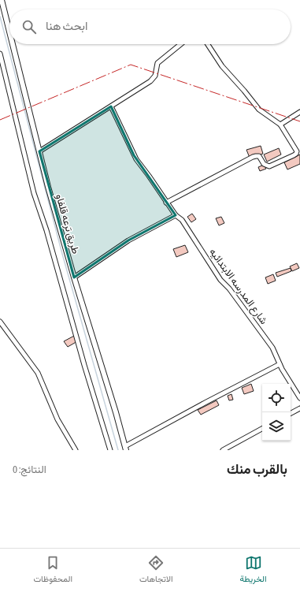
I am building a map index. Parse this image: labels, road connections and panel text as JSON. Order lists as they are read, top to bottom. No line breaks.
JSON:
{"streets":{"street":["طريق ترعه قلفاو","شارع المدرسه الابتدائيه"]},"page":{"search":"ابحث هنا","heading":["بالقرب منك","النتائج: 0"],"nav":["الخريطة","الاتجاهات","المحفوظات"]}}
